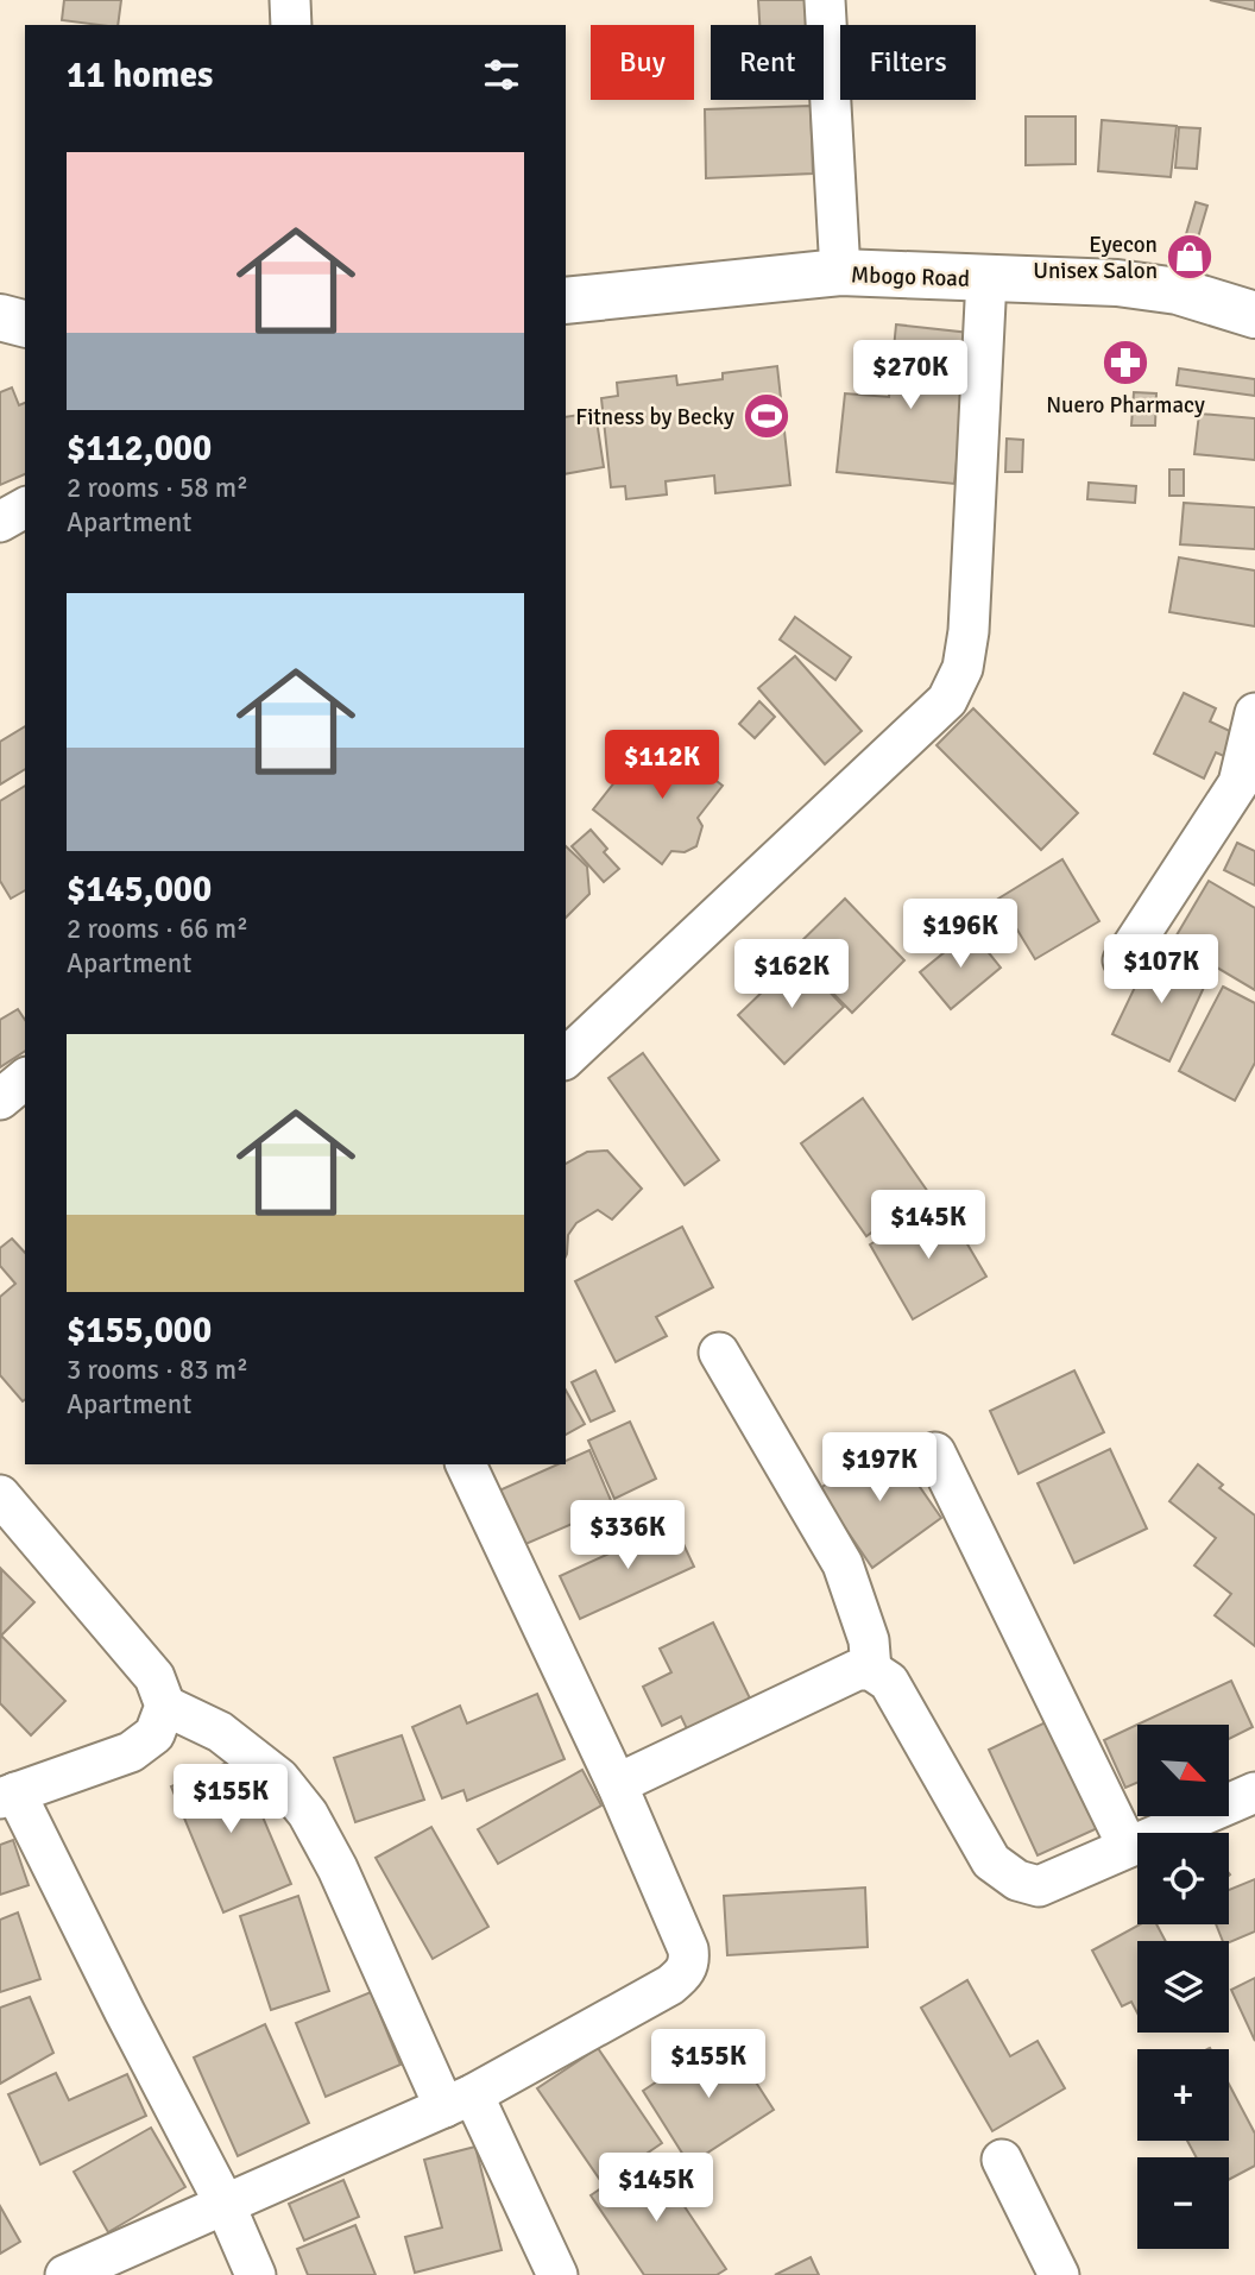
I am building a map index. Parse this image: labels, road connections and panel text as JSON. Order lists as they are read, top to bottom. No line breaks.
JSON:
{"streets":{"main road":["Mbogo Road"]},"places":{"shop":["Eyecon Unisex Salon"],"pharmacy":["Nuero Pharmacy"],"sports":["Fitness by Becky"]},"north":"bottom right","page":{"chip":["Buy","Rent","Filters"],"heading":"11 homes","list":[{"name":"$112,000","note":"2 rooms · 58 m² · Apartment"},{"name":"$145,000","note":"2 rooms · 66 m² · Apartment"},{"name":"$155,000","note":"3 rooms · 83 m² · Apartment"}],"price":["$270K","$112K","$196K","$107K","$162K","$145K","$197K","$336K","$155K","$155K","$145K"],"map_buttons":["+","−"]}}
